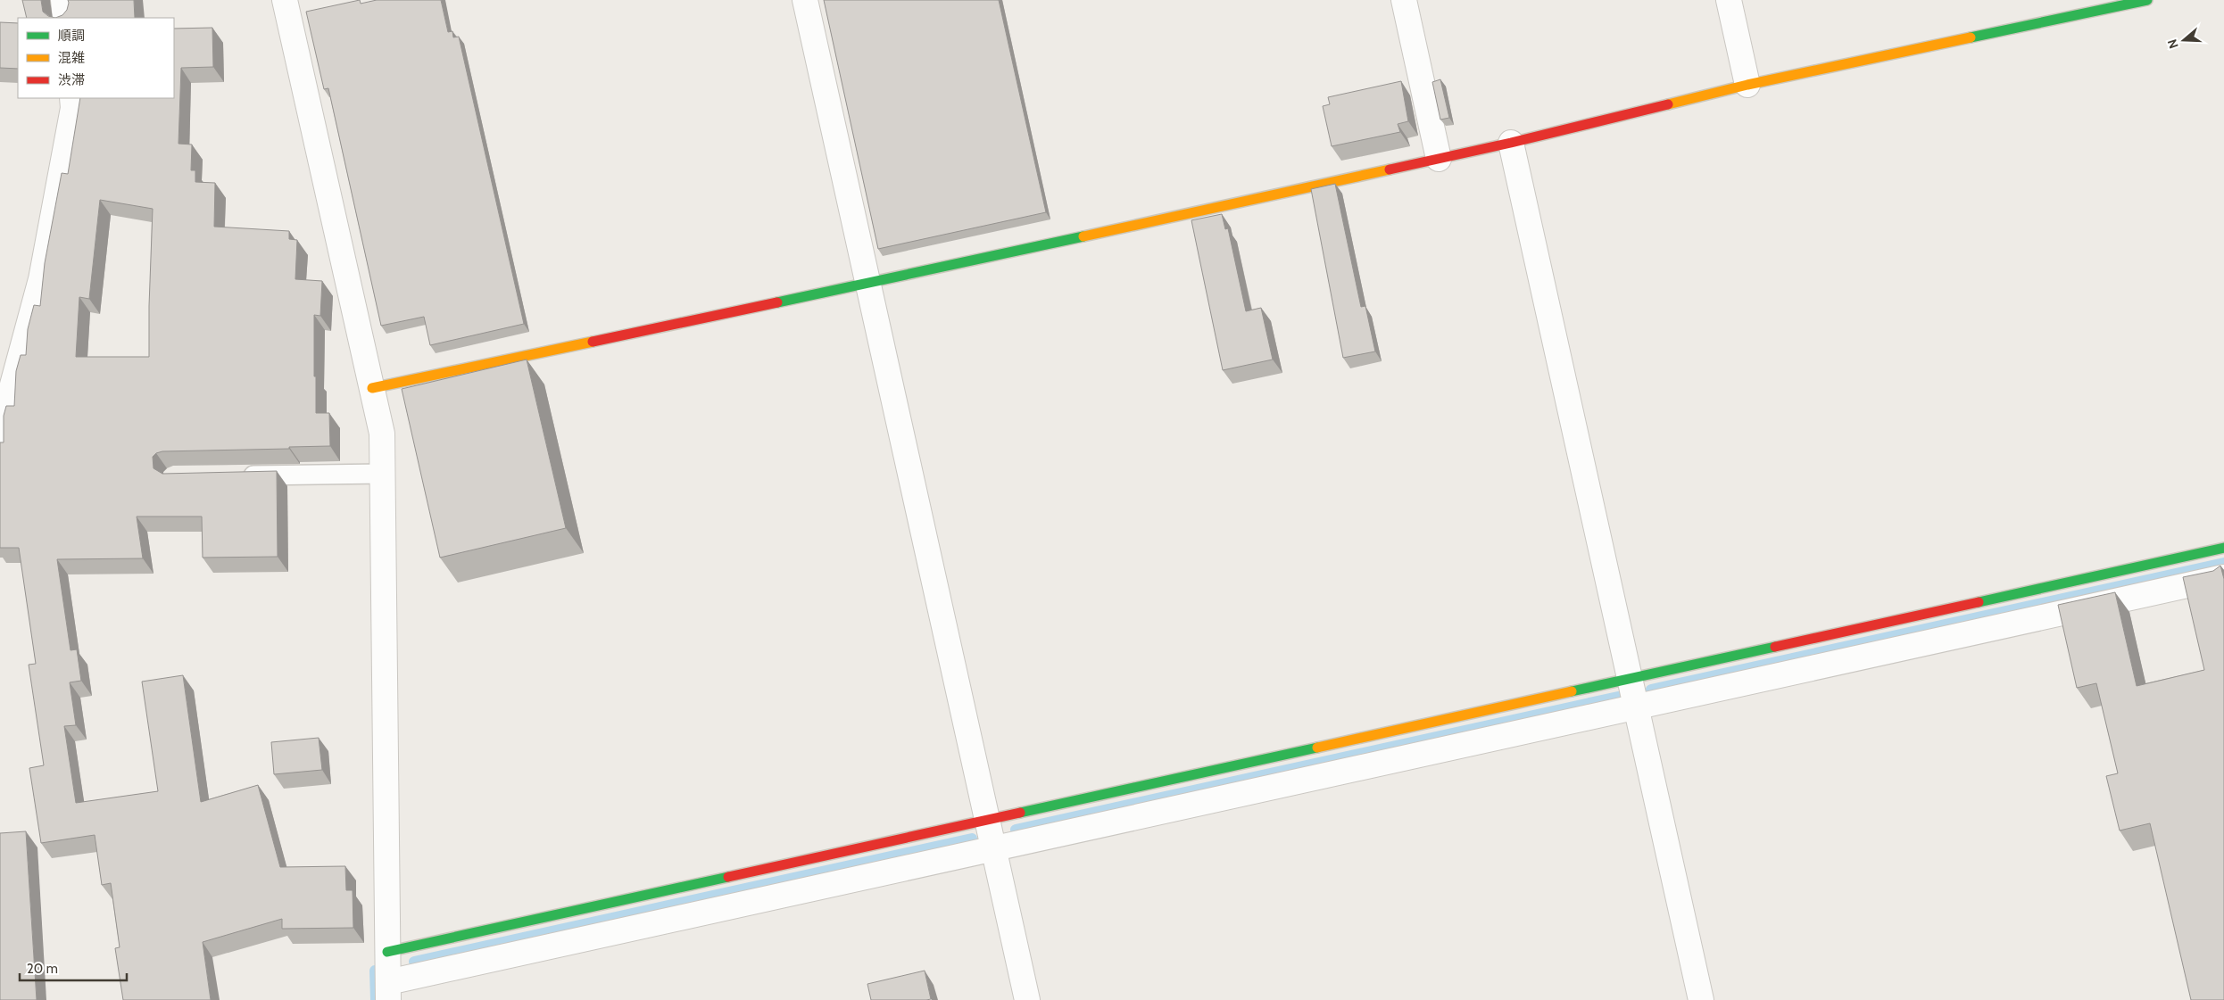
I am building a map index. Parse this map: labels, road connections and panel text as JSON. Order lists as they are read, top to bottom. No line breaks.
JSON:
{"legend":["順調","混雑","渋滞"],"scale_bar":"20 m","north":"left"}
